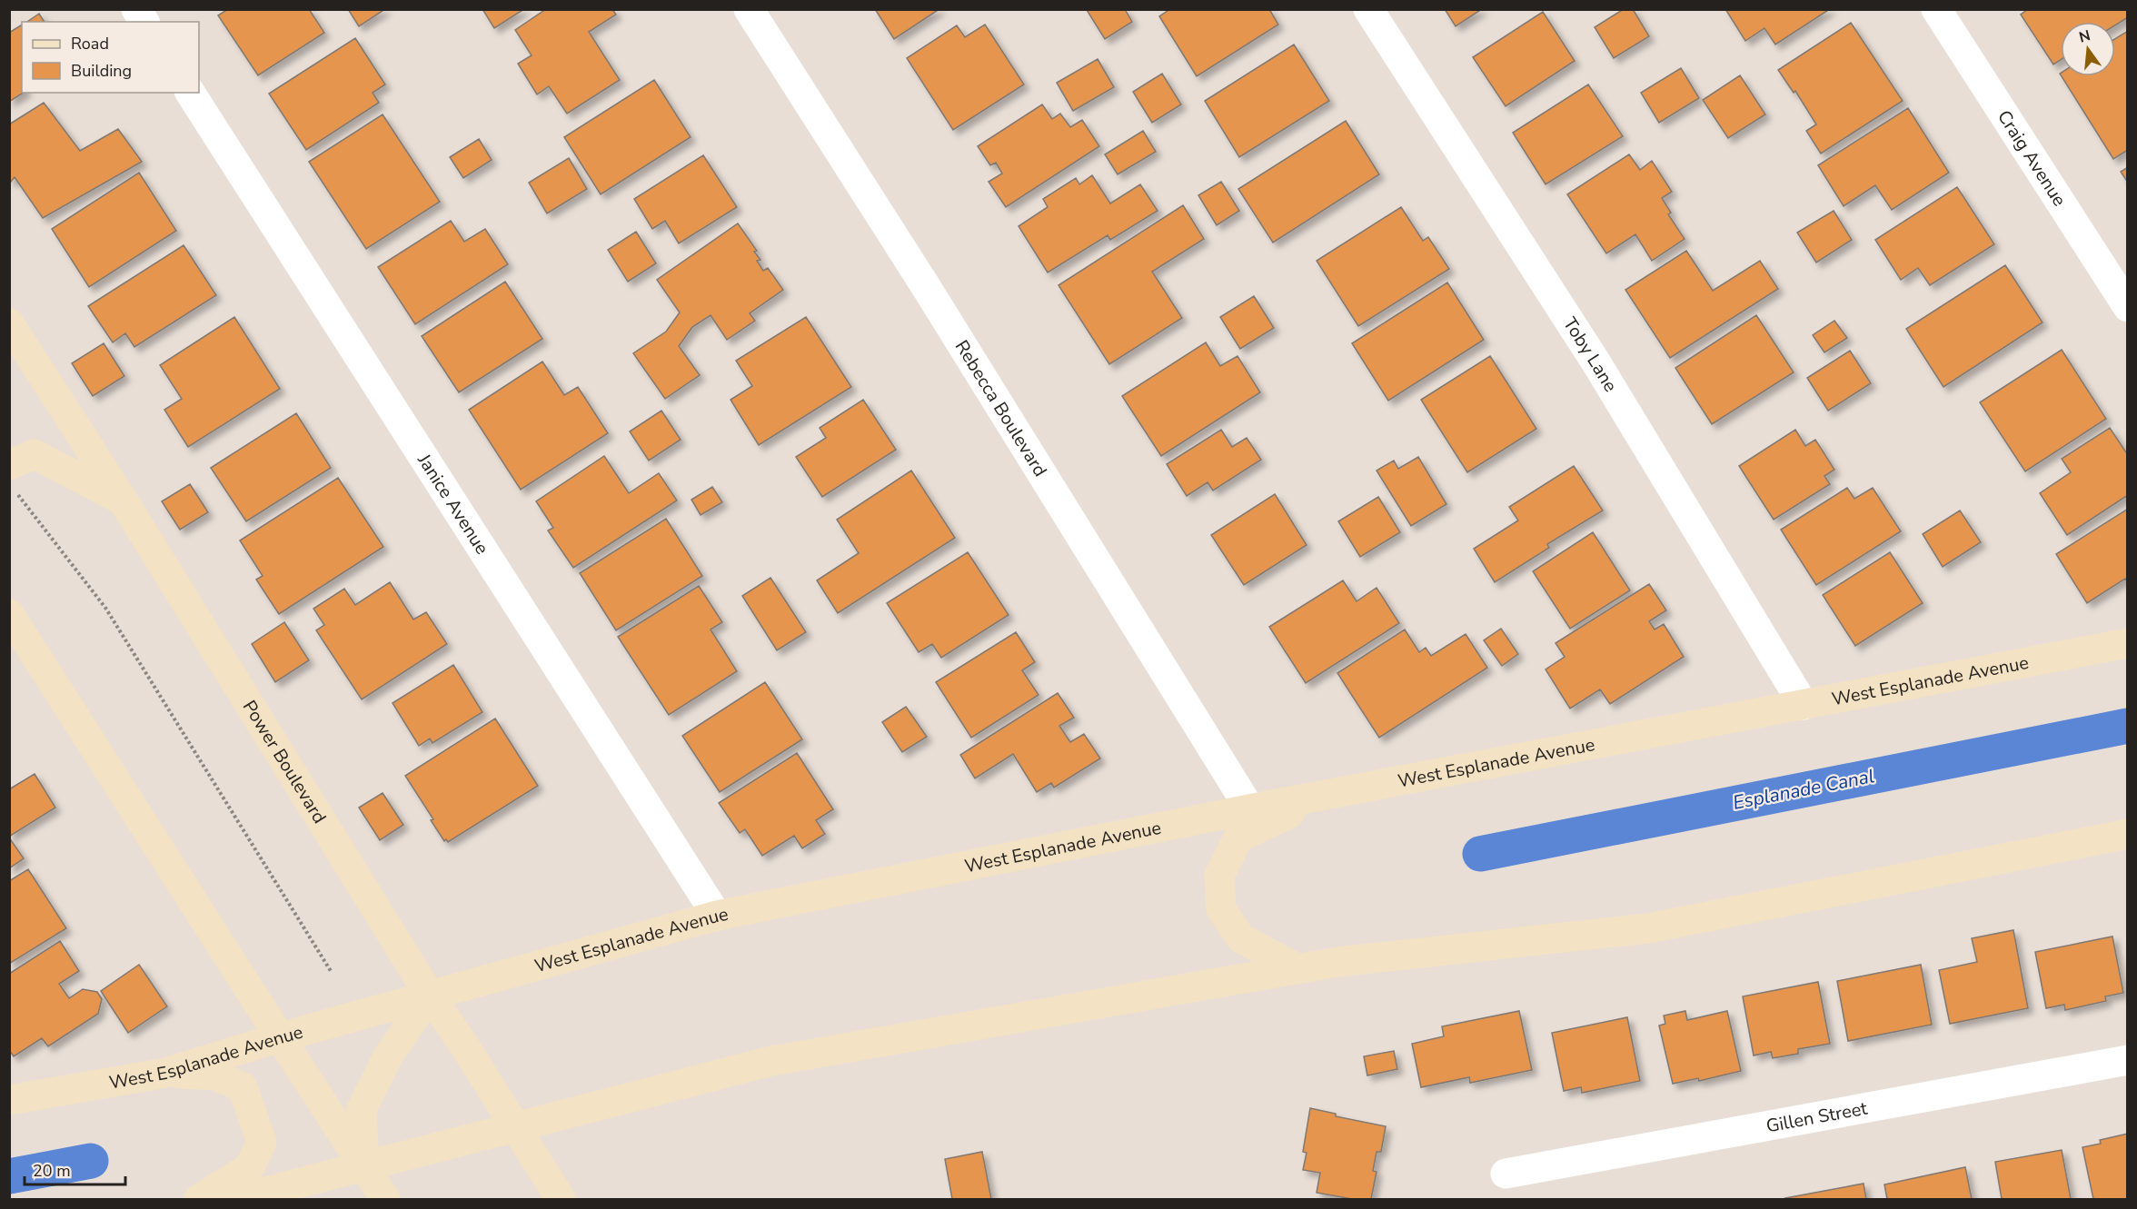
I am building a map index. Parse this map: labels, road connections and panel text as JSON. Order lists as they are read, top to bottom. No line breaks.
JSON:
{"streets":{"main road":["West Esplanade Avenue","Power Boulevard"],"street":["Craig Avenue","Toby Lane","Rebecca Boulevard","Janice Avenue","Gillen Street"]},"crossings":[["Toby Lane","West Esplanade Avenue"],["Rebecca Boulevard","West Esplanade Avenue"],["Janice Avenue","West Esplanade Avenue"],["West Esplanade Avenue","Power Boulevard"]],"water":["Esplanade Canal"],"legend":["Road","Building"],"scale_bar":"20 m","north":"top"}
